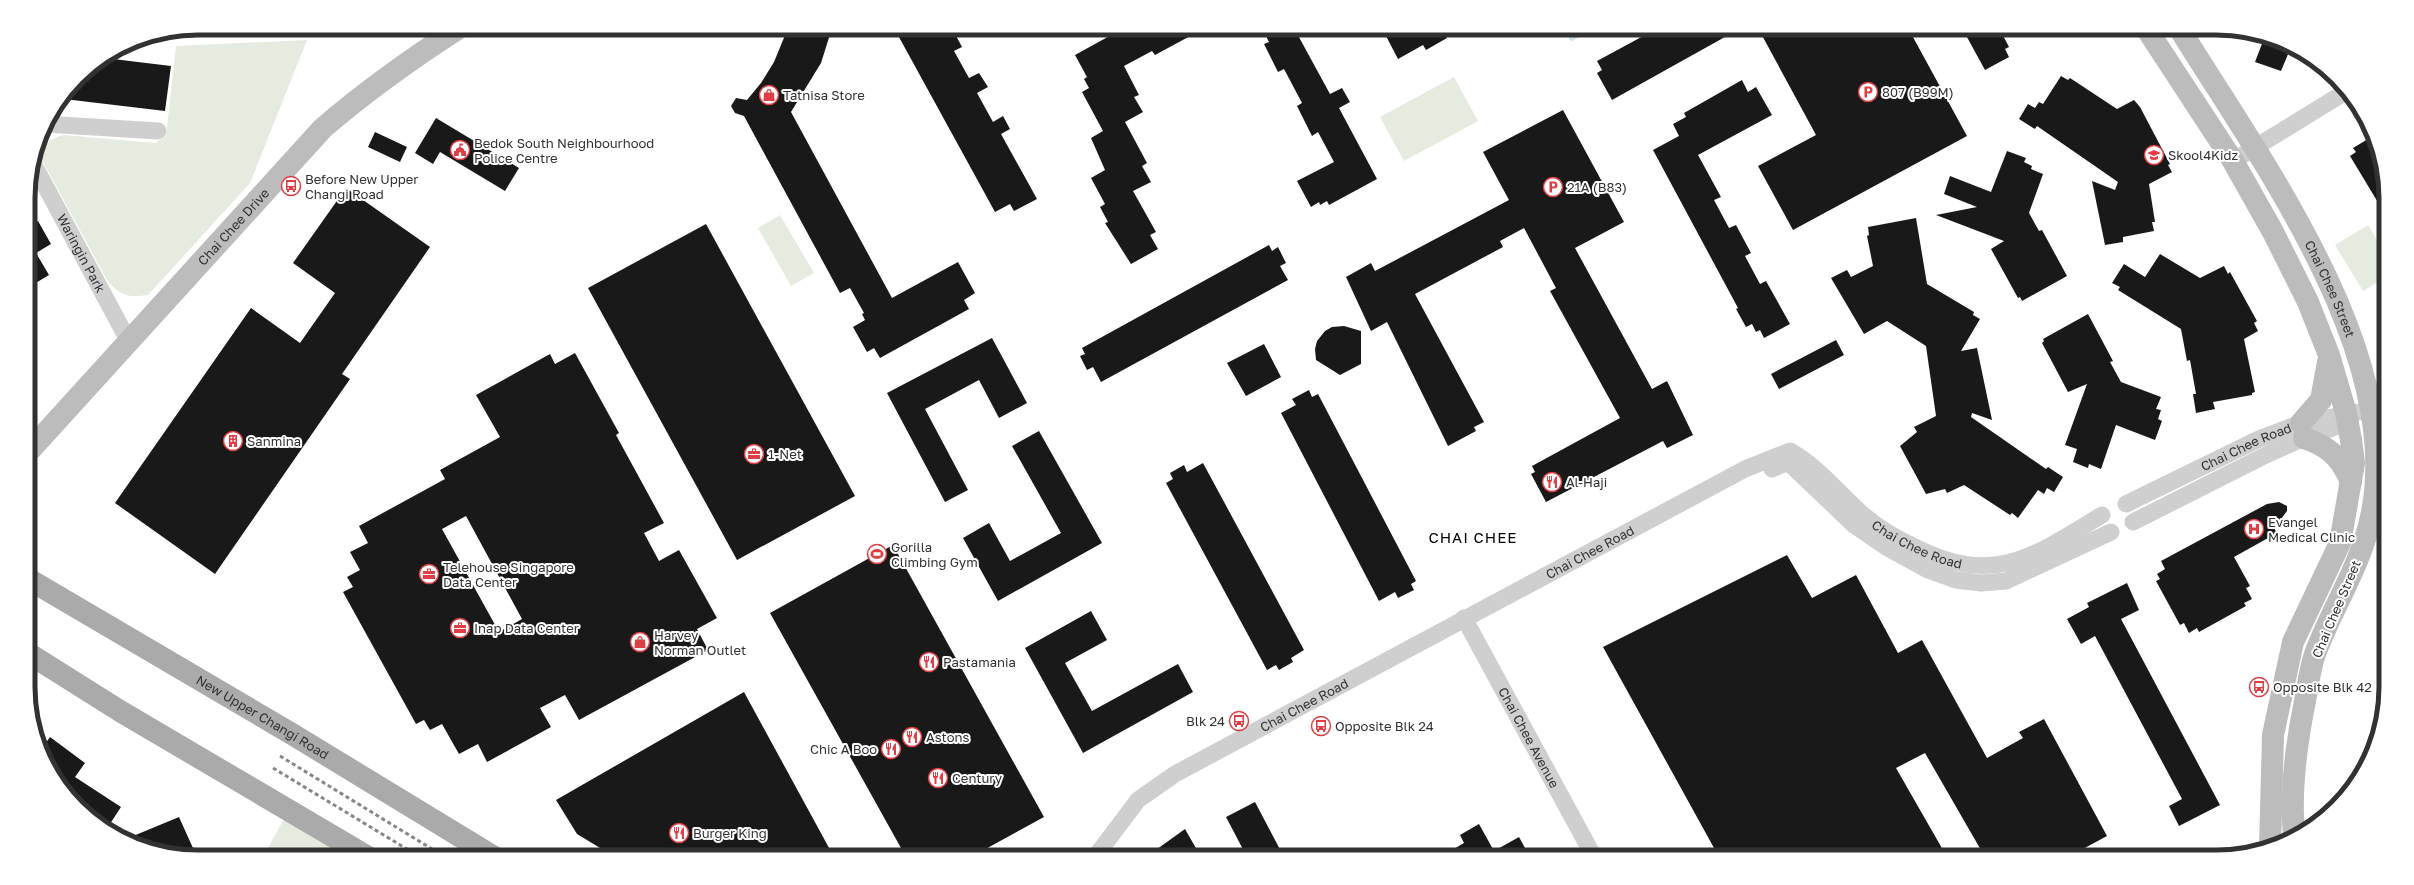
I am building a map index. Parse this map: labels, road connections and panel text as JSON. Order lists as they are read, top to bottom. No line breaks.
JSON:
{"streets":{"main road":["New Upper Changi Road"],"street":["Chai Chee Drive","Waringin Park","Chai Chee Street","Chai Chee Road","Chai Chee Avenue"]},"crossings":[["Chai Chee Drive","Waringin Park"],["Chai Chee Street","Chai Chee Road"],["Chai Chee Road","Chai Chee Avenue"]],"districts":["CHAI CHEE"],"places":{"parking":["807 (B99M)","21A (B83)"],"shop":["Tatnisa Store","Harvey Norman Outlet"],"public building":["Bedok South Neighbourhood Police Centre"],"school or university":["Skool4Kidz"],"bus stop":["Before New Upper Changi Road","Opposite Blk 42","Blk 24","Opposite Blk 24"],"building":["Sanmina"],"office":["1-Net","Telehouse Singapore Data Center","Inap Data Center"],"restaurant":["Al-Haji","Pastamania","Astons","Chic A Boo","Century","Burger King"],"hospital":["Evangel Medical Clinic"],"sports":["Gorilla Climbing Gym"]}}
